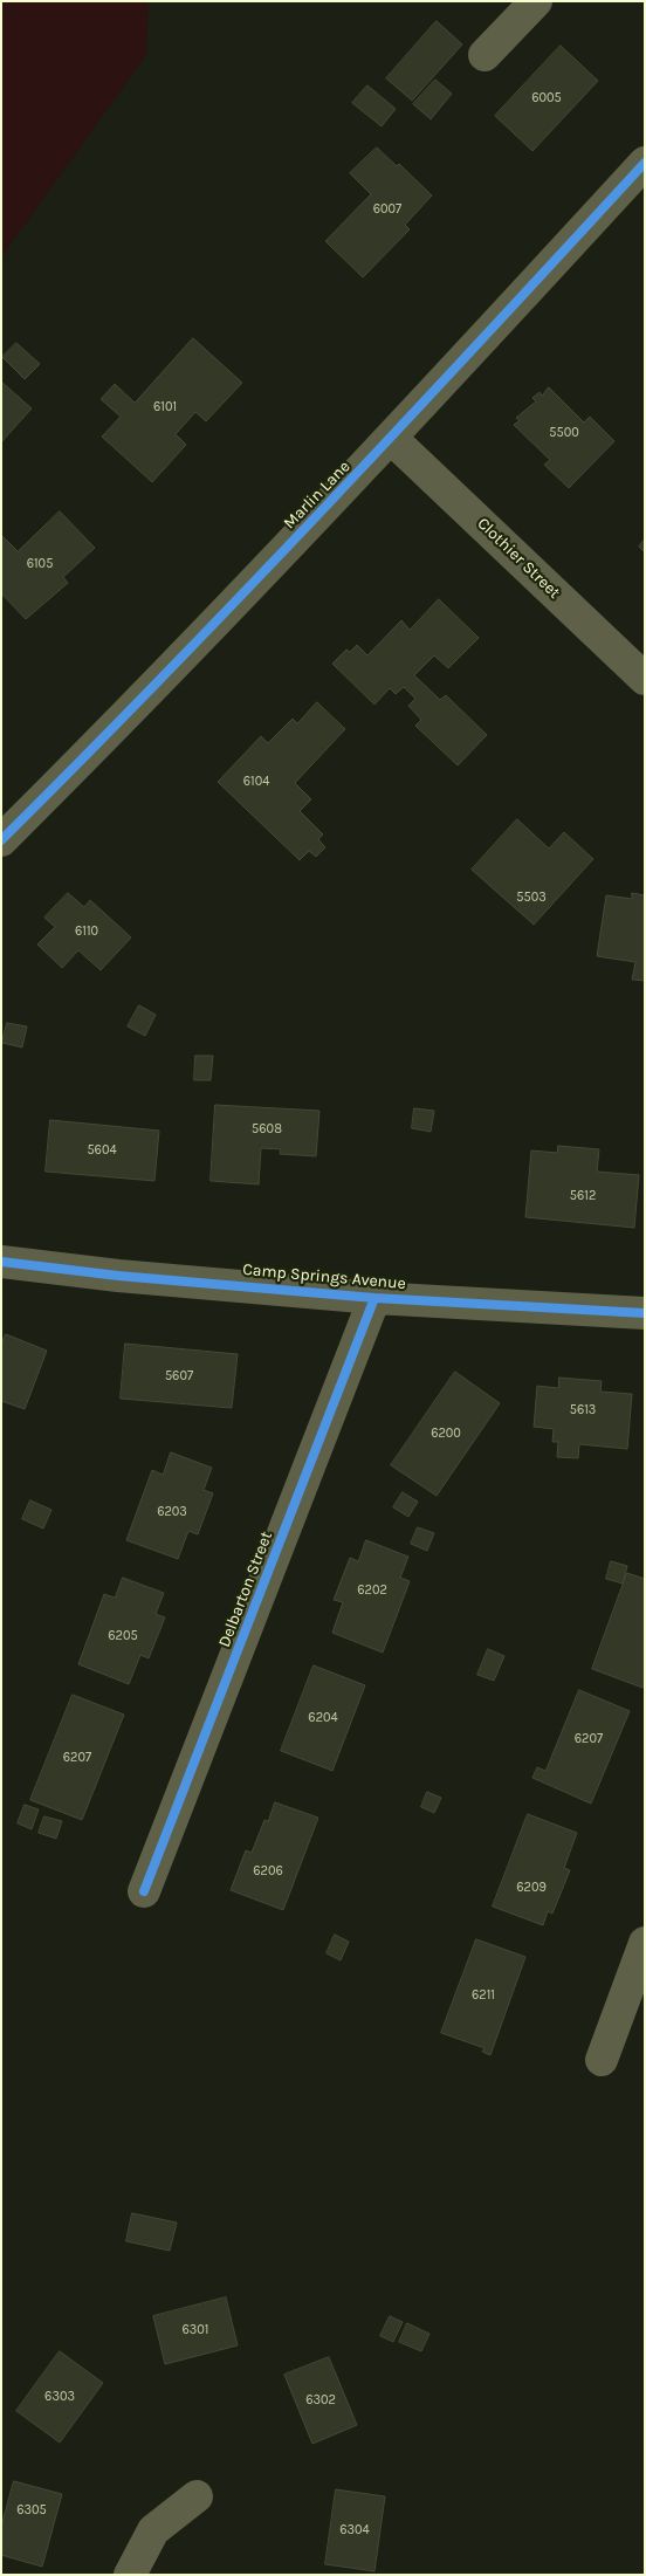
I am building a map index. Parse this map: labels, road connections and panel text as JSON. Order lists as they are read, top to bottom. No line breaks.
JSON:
{"streets":{"street":["Marlin Lane","Clothier Street","Camp Springs Avenue","Delbarton Street"]},"crossings":[["Marlin Lane","Clothier Street"],["Camp Springs Avenue","Delbarton Street"]],"house_numbers":["6005","6007","6101","5500","6105","6104","5503","6110","5608","5604","5612","5607","5613","6200","6203","6202","6205","6204","6207","6207","6206","6209","6211","6301","6303","6302","6305","6304"]}
